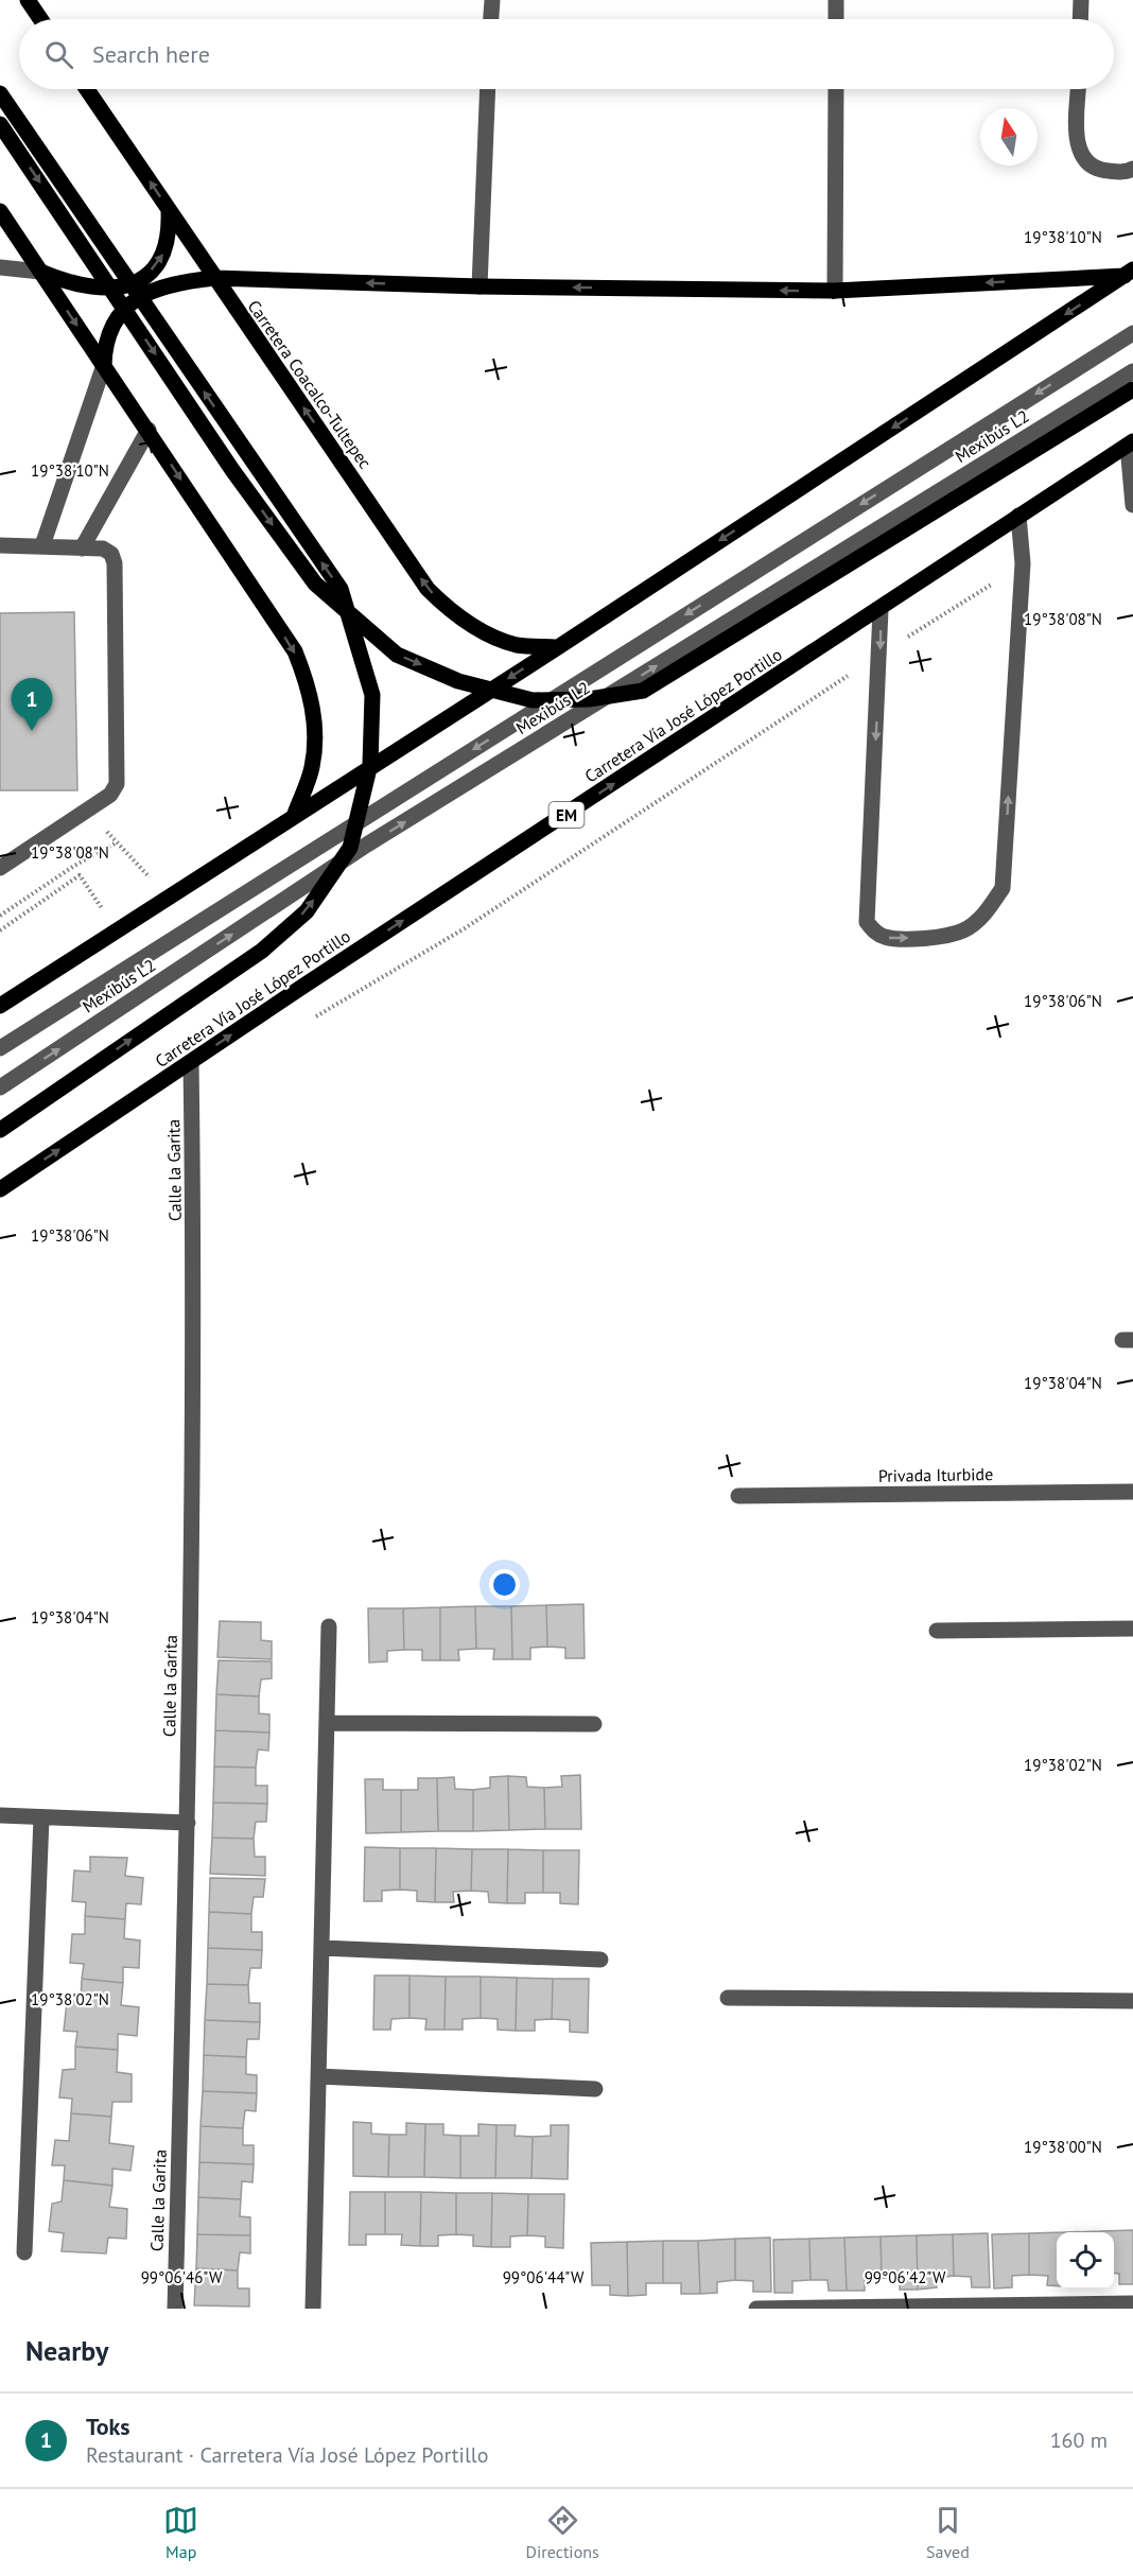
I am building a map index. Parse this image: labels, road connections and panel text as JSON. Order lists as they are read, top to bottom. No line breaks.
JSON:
{"streets":{"main road":["Carretera Coacalco-Tultepec","Carretera Vía José López Portillo","EM"],"street":["Mexibús L2","Calle la Garita","Privada Iturbide"]},"crossings":[["Carretera Vía José López Portillo","Calle la Garita"]],"one_way":["Carretera Coacalco-Tultepec","Carretera Vía José López Portillo"],"north":"top","page":{"search":"Search here","pins":"1","heading":"Nearby","list":[{"mark":"1","name":"Toks","note":"Restaurant · Carretera Vía José López Portillo","value":"160 m"}],"nav":["Map","Directions","Saved"]},"coordinates":["19°38'10\"N","19°38'08\"N","19°38'06\"N","19°38'04\"N","19°38'02\"N","19°38'00\"N","99°06'46\"W","99°06'44\"W","99°06'42\"W"]}
